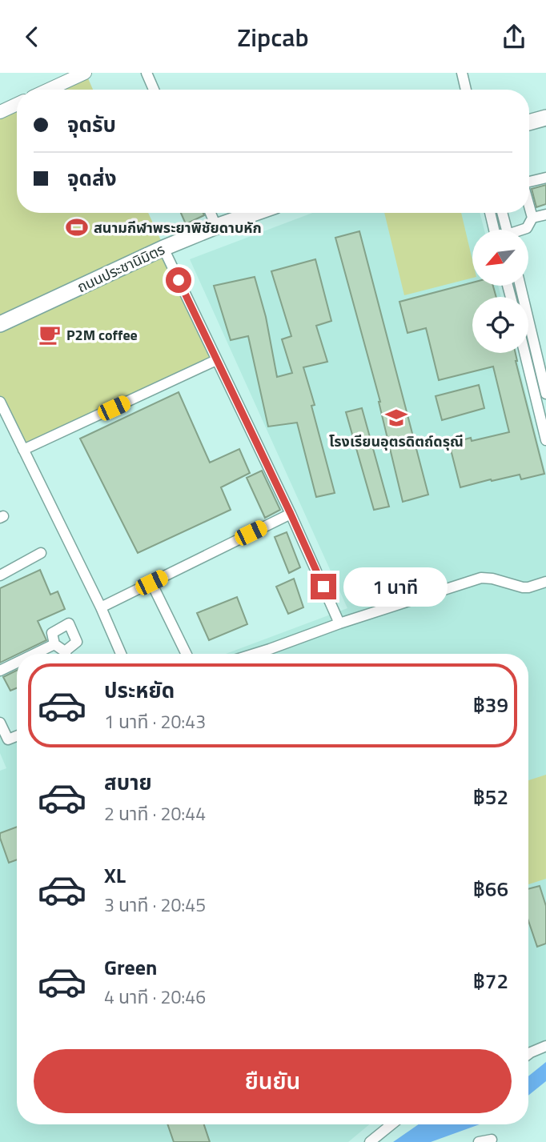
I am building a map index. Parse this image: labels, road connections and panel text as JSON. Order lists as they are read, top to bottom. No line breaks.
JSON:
{"streets":{"main road":["ถนนประชานิมิตร"]},"places":{"sports":["สนามกีฬาพระยาพิชัยดาบหัก"],"cafe":["P2M coffee"],"school or university":["โรงเรียนอุตรดิตถ์ดรุณี"]},"north":"bottom left","page":{"header":"Zipcab","banner":["จุดรับ","จุดส่ง"],"bubble":"1 นาที","list":[{"name":"ประหยัด","note":"1 นาที · 20:43","value":"฿39"},{"name":"สบาย","note":"2 นาที · 20:44","value":"฿52"},{"name":"XL","note":"3 นาที · 20:45","value":"฿66"},{"name":"Green","note":"4 นาที · 20:46","value":"฿72"}],"buttons":"ยืนยัน"}}
